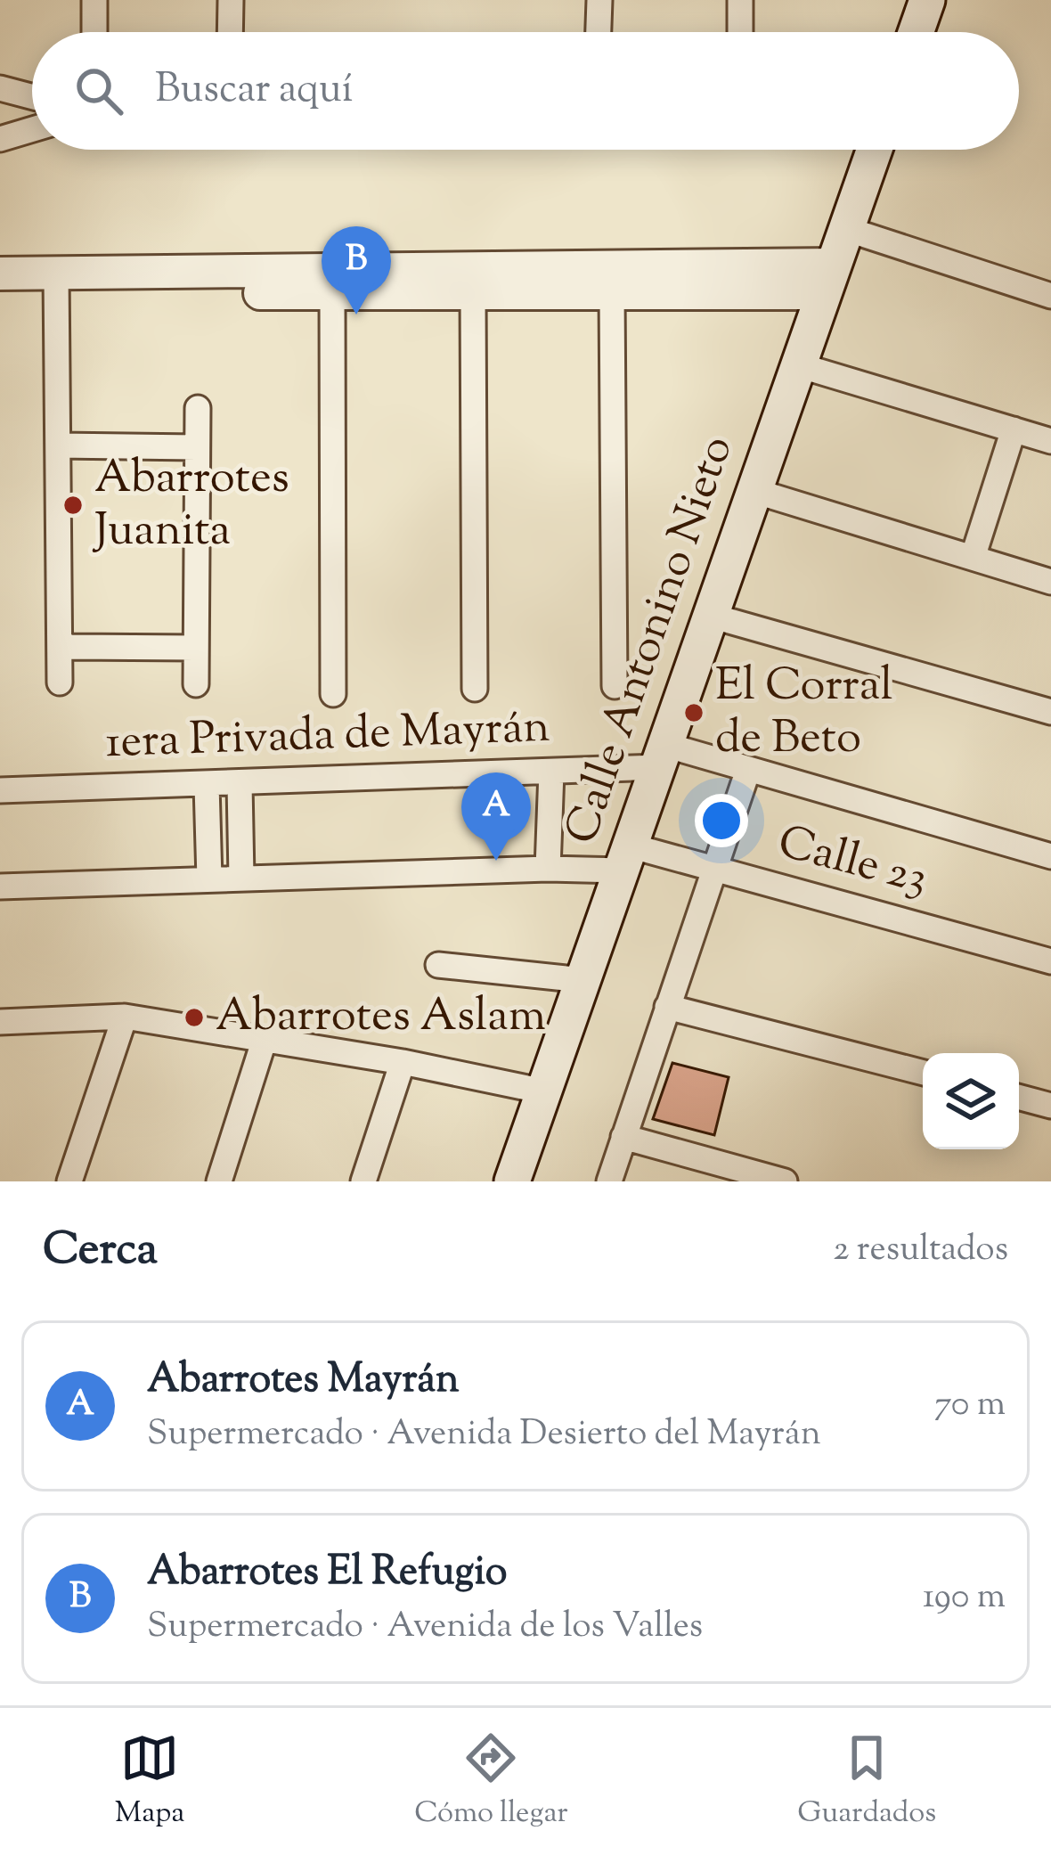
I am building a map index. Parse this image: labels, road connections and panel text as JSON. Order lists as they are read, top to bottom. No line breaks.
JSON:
{"streets":{"main road":["Calle Antonino Nieto"],"street":["1era Privada de Mayrán","Calle 23"]},"crossings":[["Calle Antonino Nieto","1era Privada de Mayrán"],["Calle Antonino Nieto","Calle 23"]],"places":["Abarrotes Juanita","El Corral de Beto","Abarrotes Aslam"],"page":{"search":"Buscar aquí","pins":["B","A"],"heading":["Cerca","2 resultados"],"list":[{"mark":"A","name":"Abarrotes Mayrán","note":"Supermercado · Avenida Desierto del Mayrán","value":"70 m"},{"mark":"B","name":"Abarrotes El Refugio","note":"Supermercado · Avenida de los Valles","value":"190 m"}],"nav":["Mapa","Cómo llegar","Guardados"]}}
